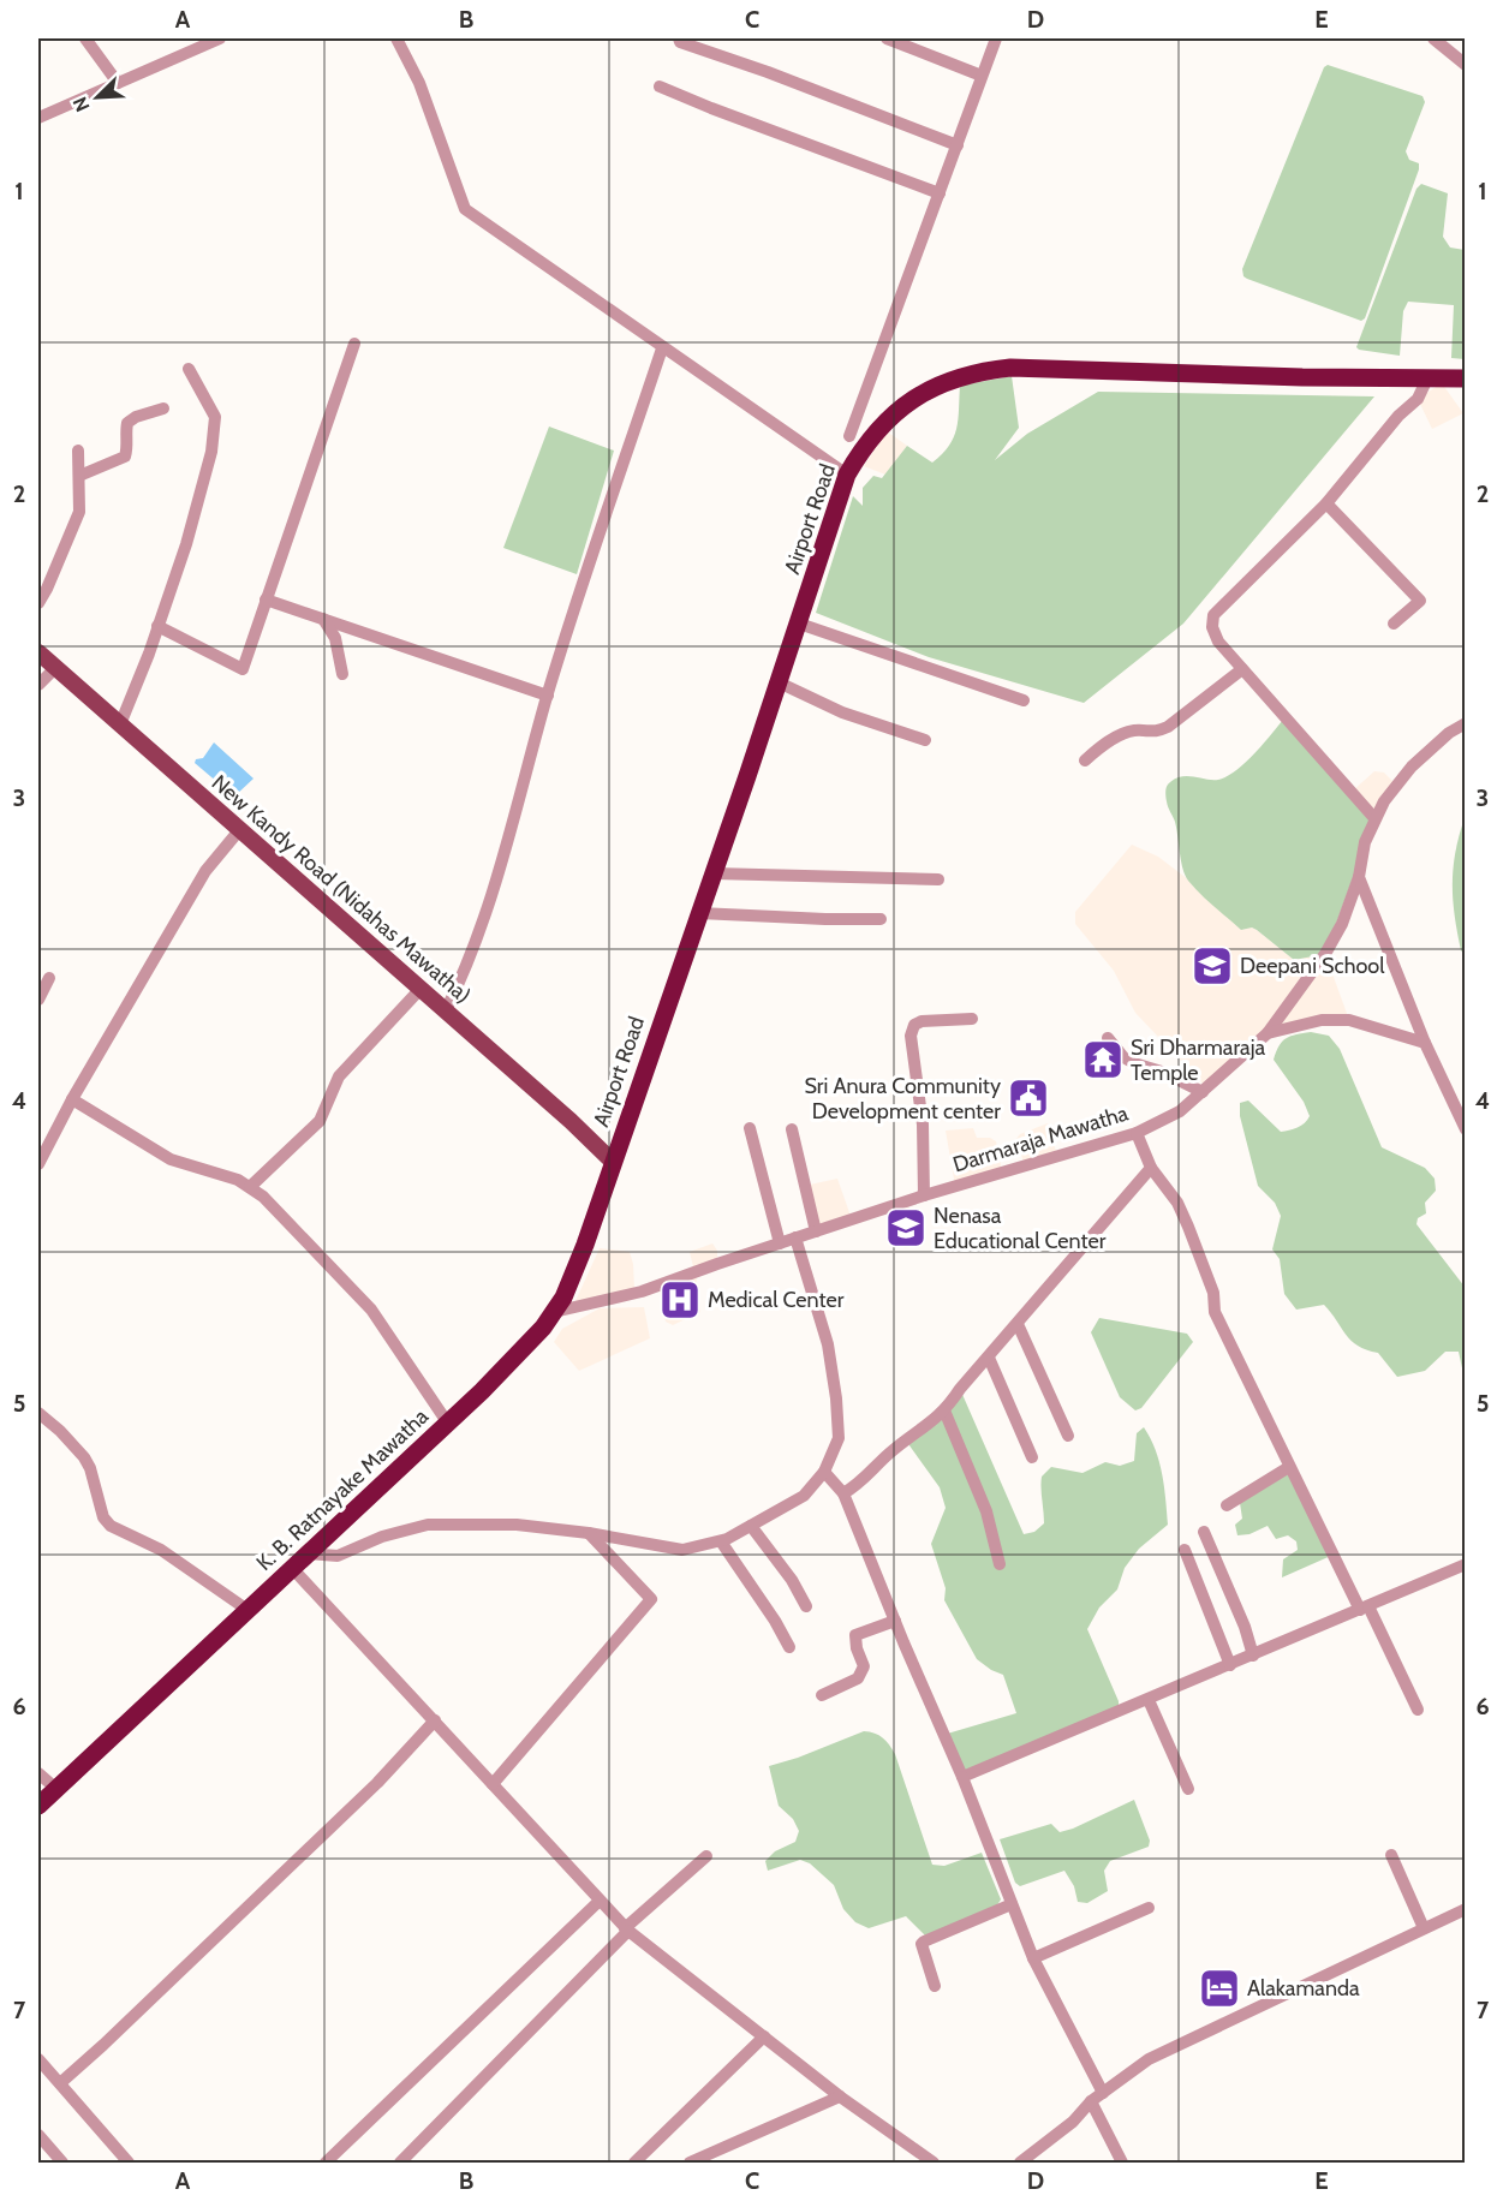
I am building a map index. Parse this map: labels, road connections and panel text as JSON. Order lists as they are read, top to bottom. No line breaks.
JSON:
{"streets":{"highway":["Airport Road","K. B. Ratnayake Mawatha"],"main road":["New Kandy Road (Nidahas Mawatha)"],"street":["Darmaraja Mawatha"]},"crossings":[["Airport Road","New Kandy Road (Nidahas Mawatha)"],["Airport Road","K. B. Ratnayake Mawatha"],["New Kandy Road (Nidahas Mawatha)","K. B. Ratnayake Mawatha"],["Darmaraja Mawatha","K. B. Ratnayake Mawatha"]],"places":{"school or university":["Deepani School","Nenasa Educational Center"],"temple":["Sri Dharmaraja Temple"],"public building":["Sri Anura Community Development center"],"hospital":["Medical Center"],"hotel":["Alakamanda"]},"north":"bottom left","grid":{"columns":["A","B","C","D","E"],"rows":["1","2","3","4","5","6","7"]}}
